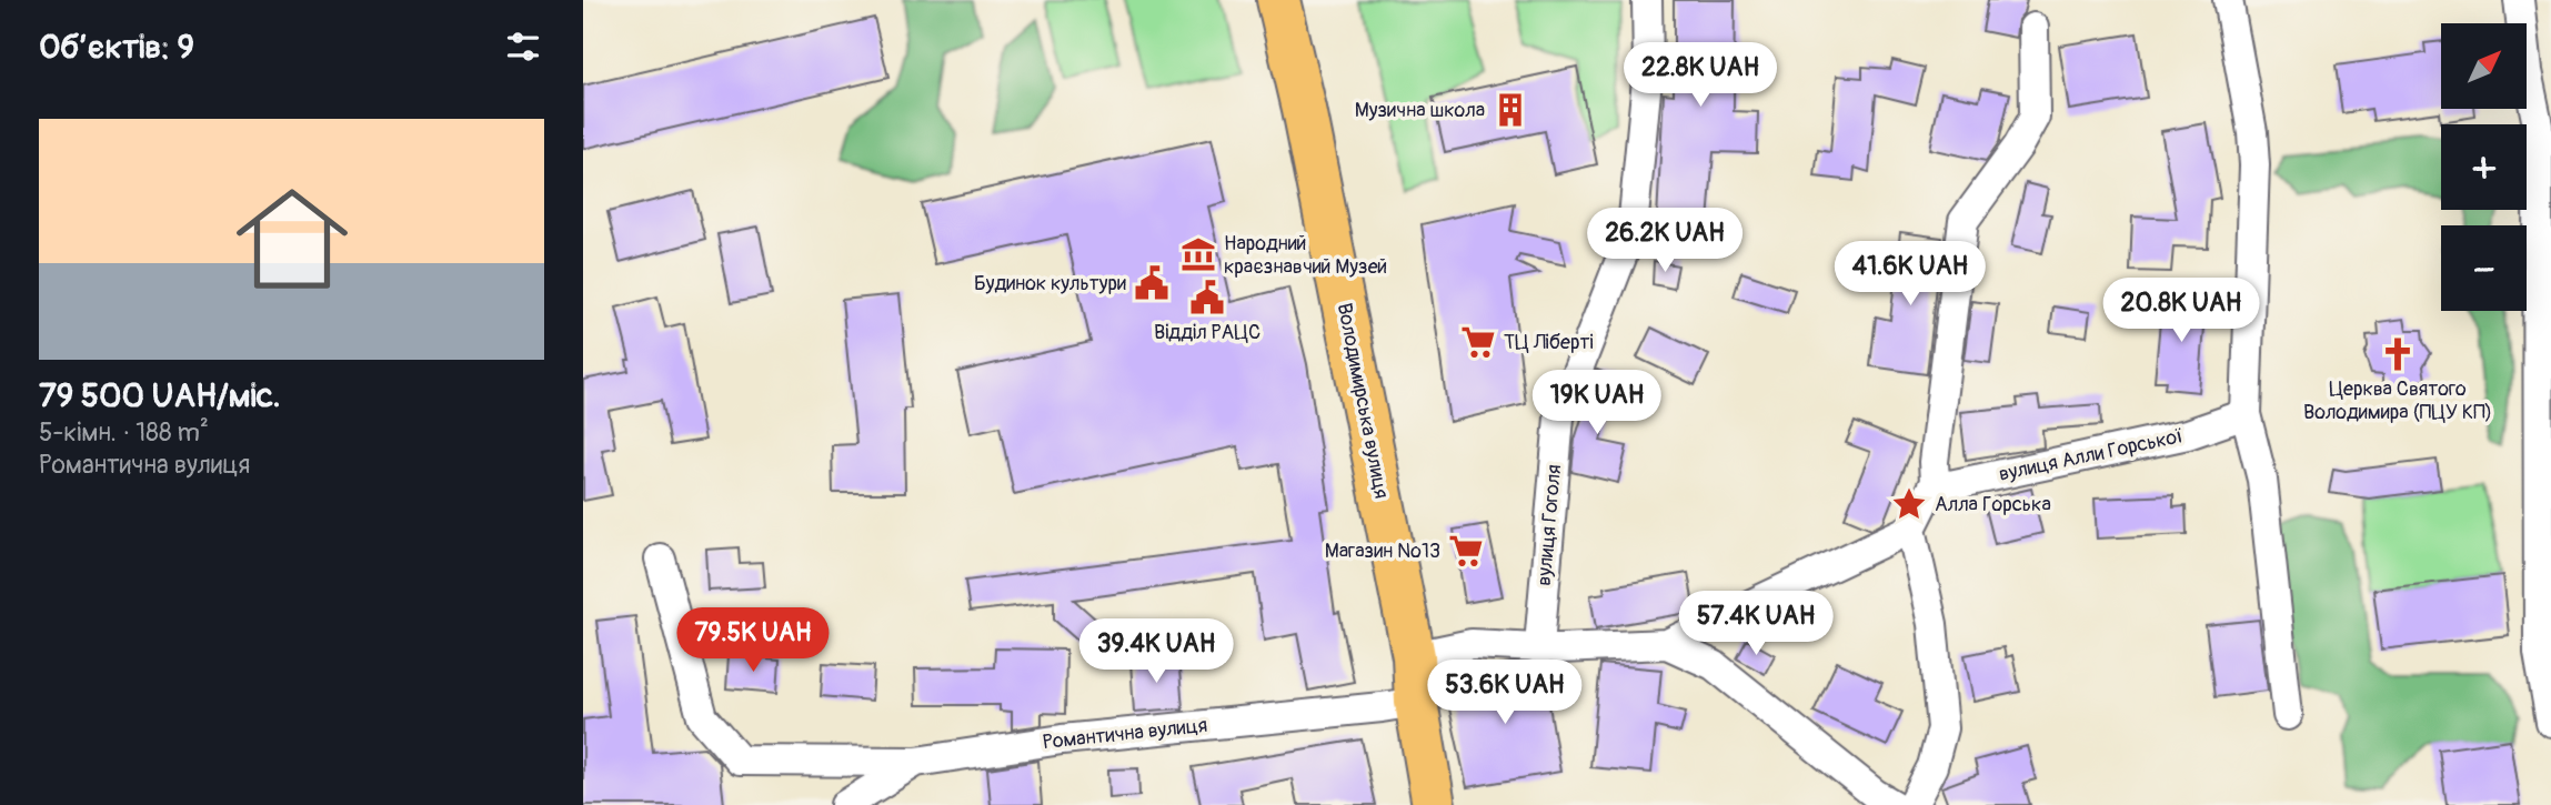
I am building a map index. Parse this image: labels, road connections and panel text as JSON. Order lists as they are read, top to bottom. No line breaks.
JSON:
{"streets":{"main road":["Володимирська вулиця"],"street":["вулиця Алли Горської","вулиця Гоголя","Романтична вулиця"]},"crossings":[["Володимирська вулиця","Романтична вулиця"]],"places":{"building":["Музична школа"],"museum":["Народний краєзнавчий Музей"],"public building":["Будинок культури","Відділ РАЦС"],"supermarket":["ТЦ Ліберті","Магазин №13"],"church":["Церква Святого Володимира (ПЦУ КП)"],"place":["Алла Горська"]},"north":"top right","page":{"heading":"Об’єктів: 9","map_buttons":["+","−"],"price":["22.8K UAH","26.2K UAH","41.6K UAH","20.8K UAH","19K UAH","57.4K UAH","79.5K UAH","39.4K UAH","53.6K UAH"],"list":[{"name":"79 500 UAH/міс.","note":"5-кімн. · 188 m² · Романтична вулиця"}]}}
